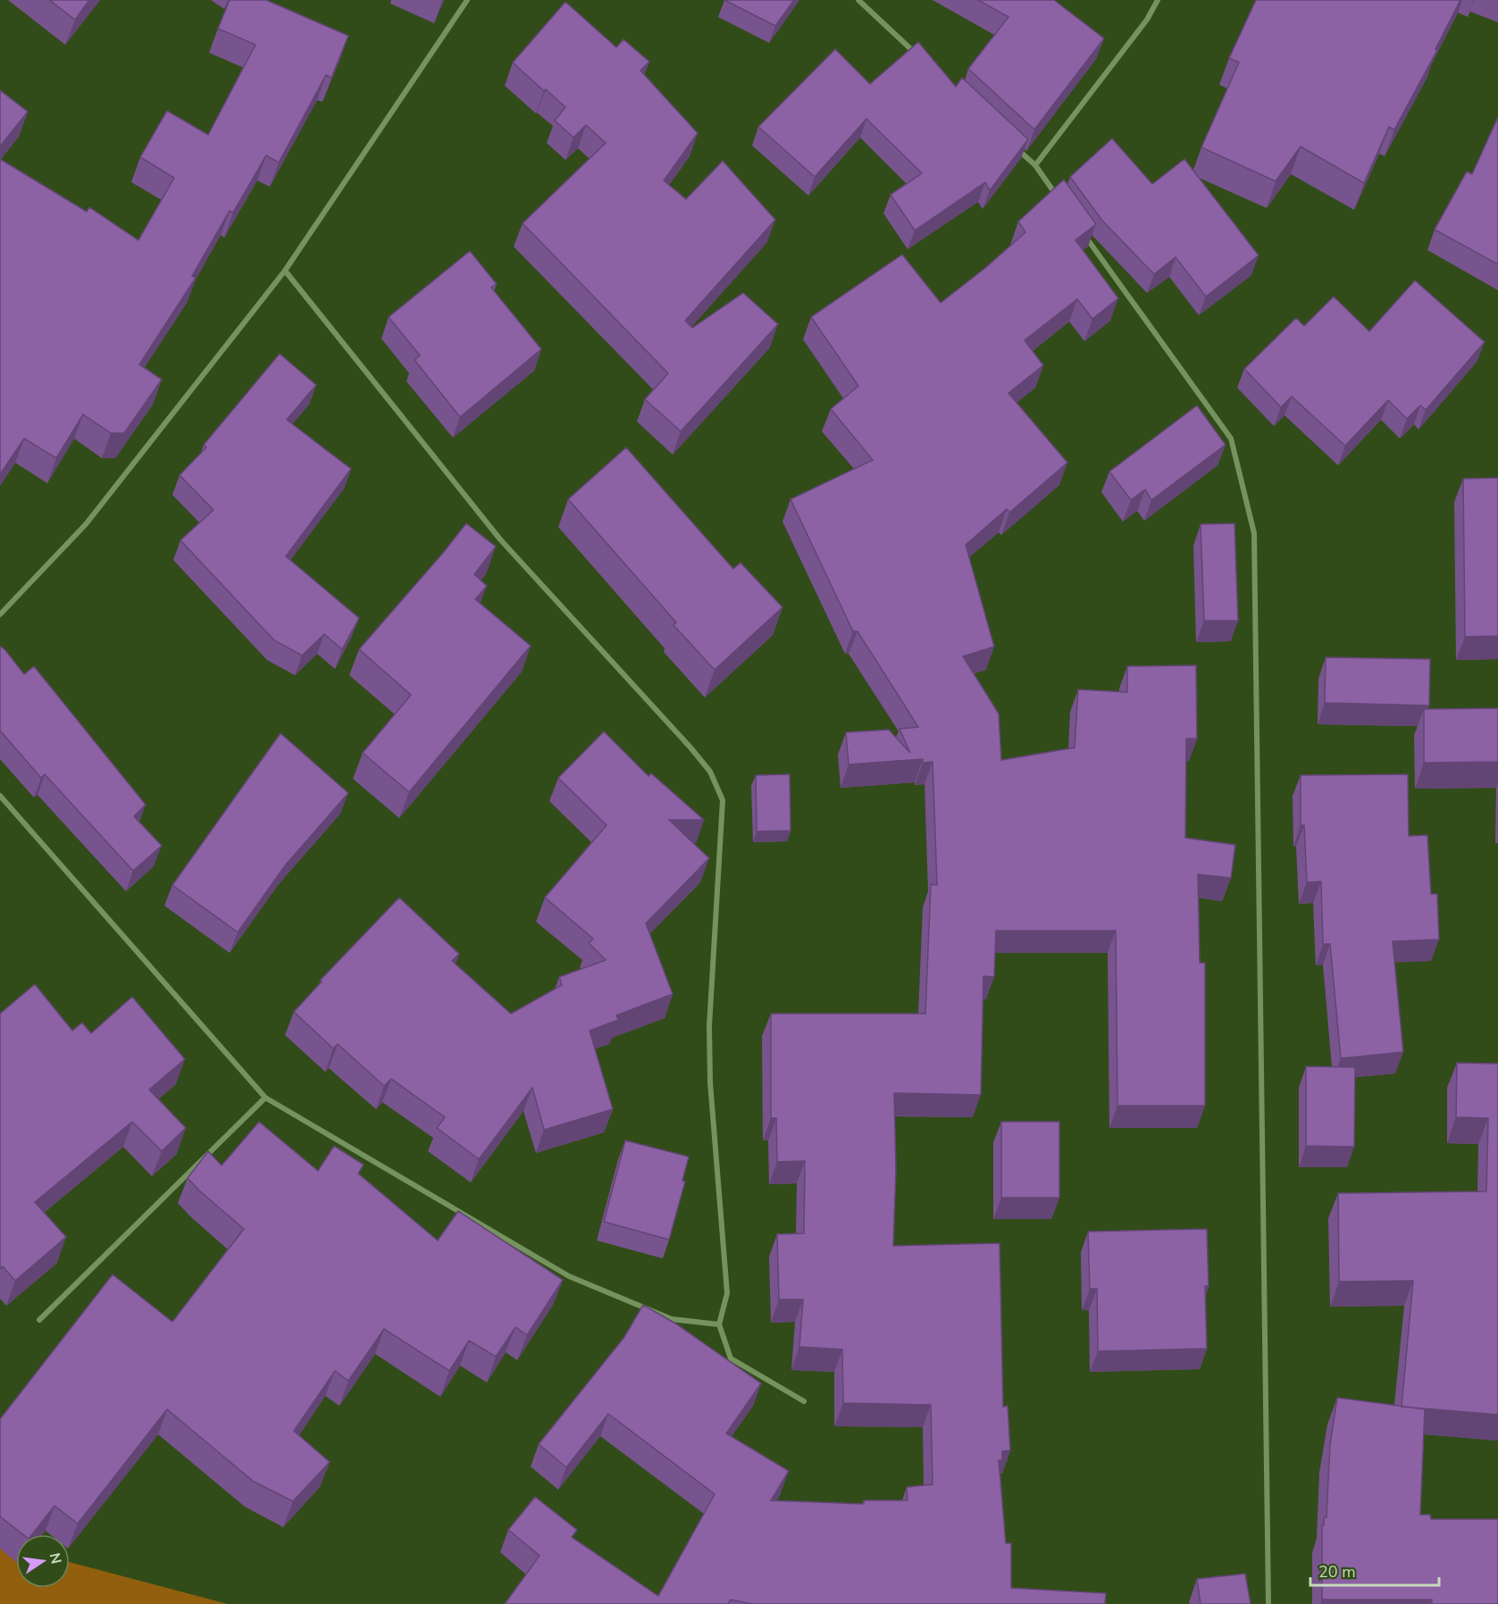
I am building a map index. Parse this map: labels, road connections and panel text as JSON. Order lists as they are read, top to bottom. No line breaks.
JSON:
{"scale_bar":"20 m","north":"right"}
